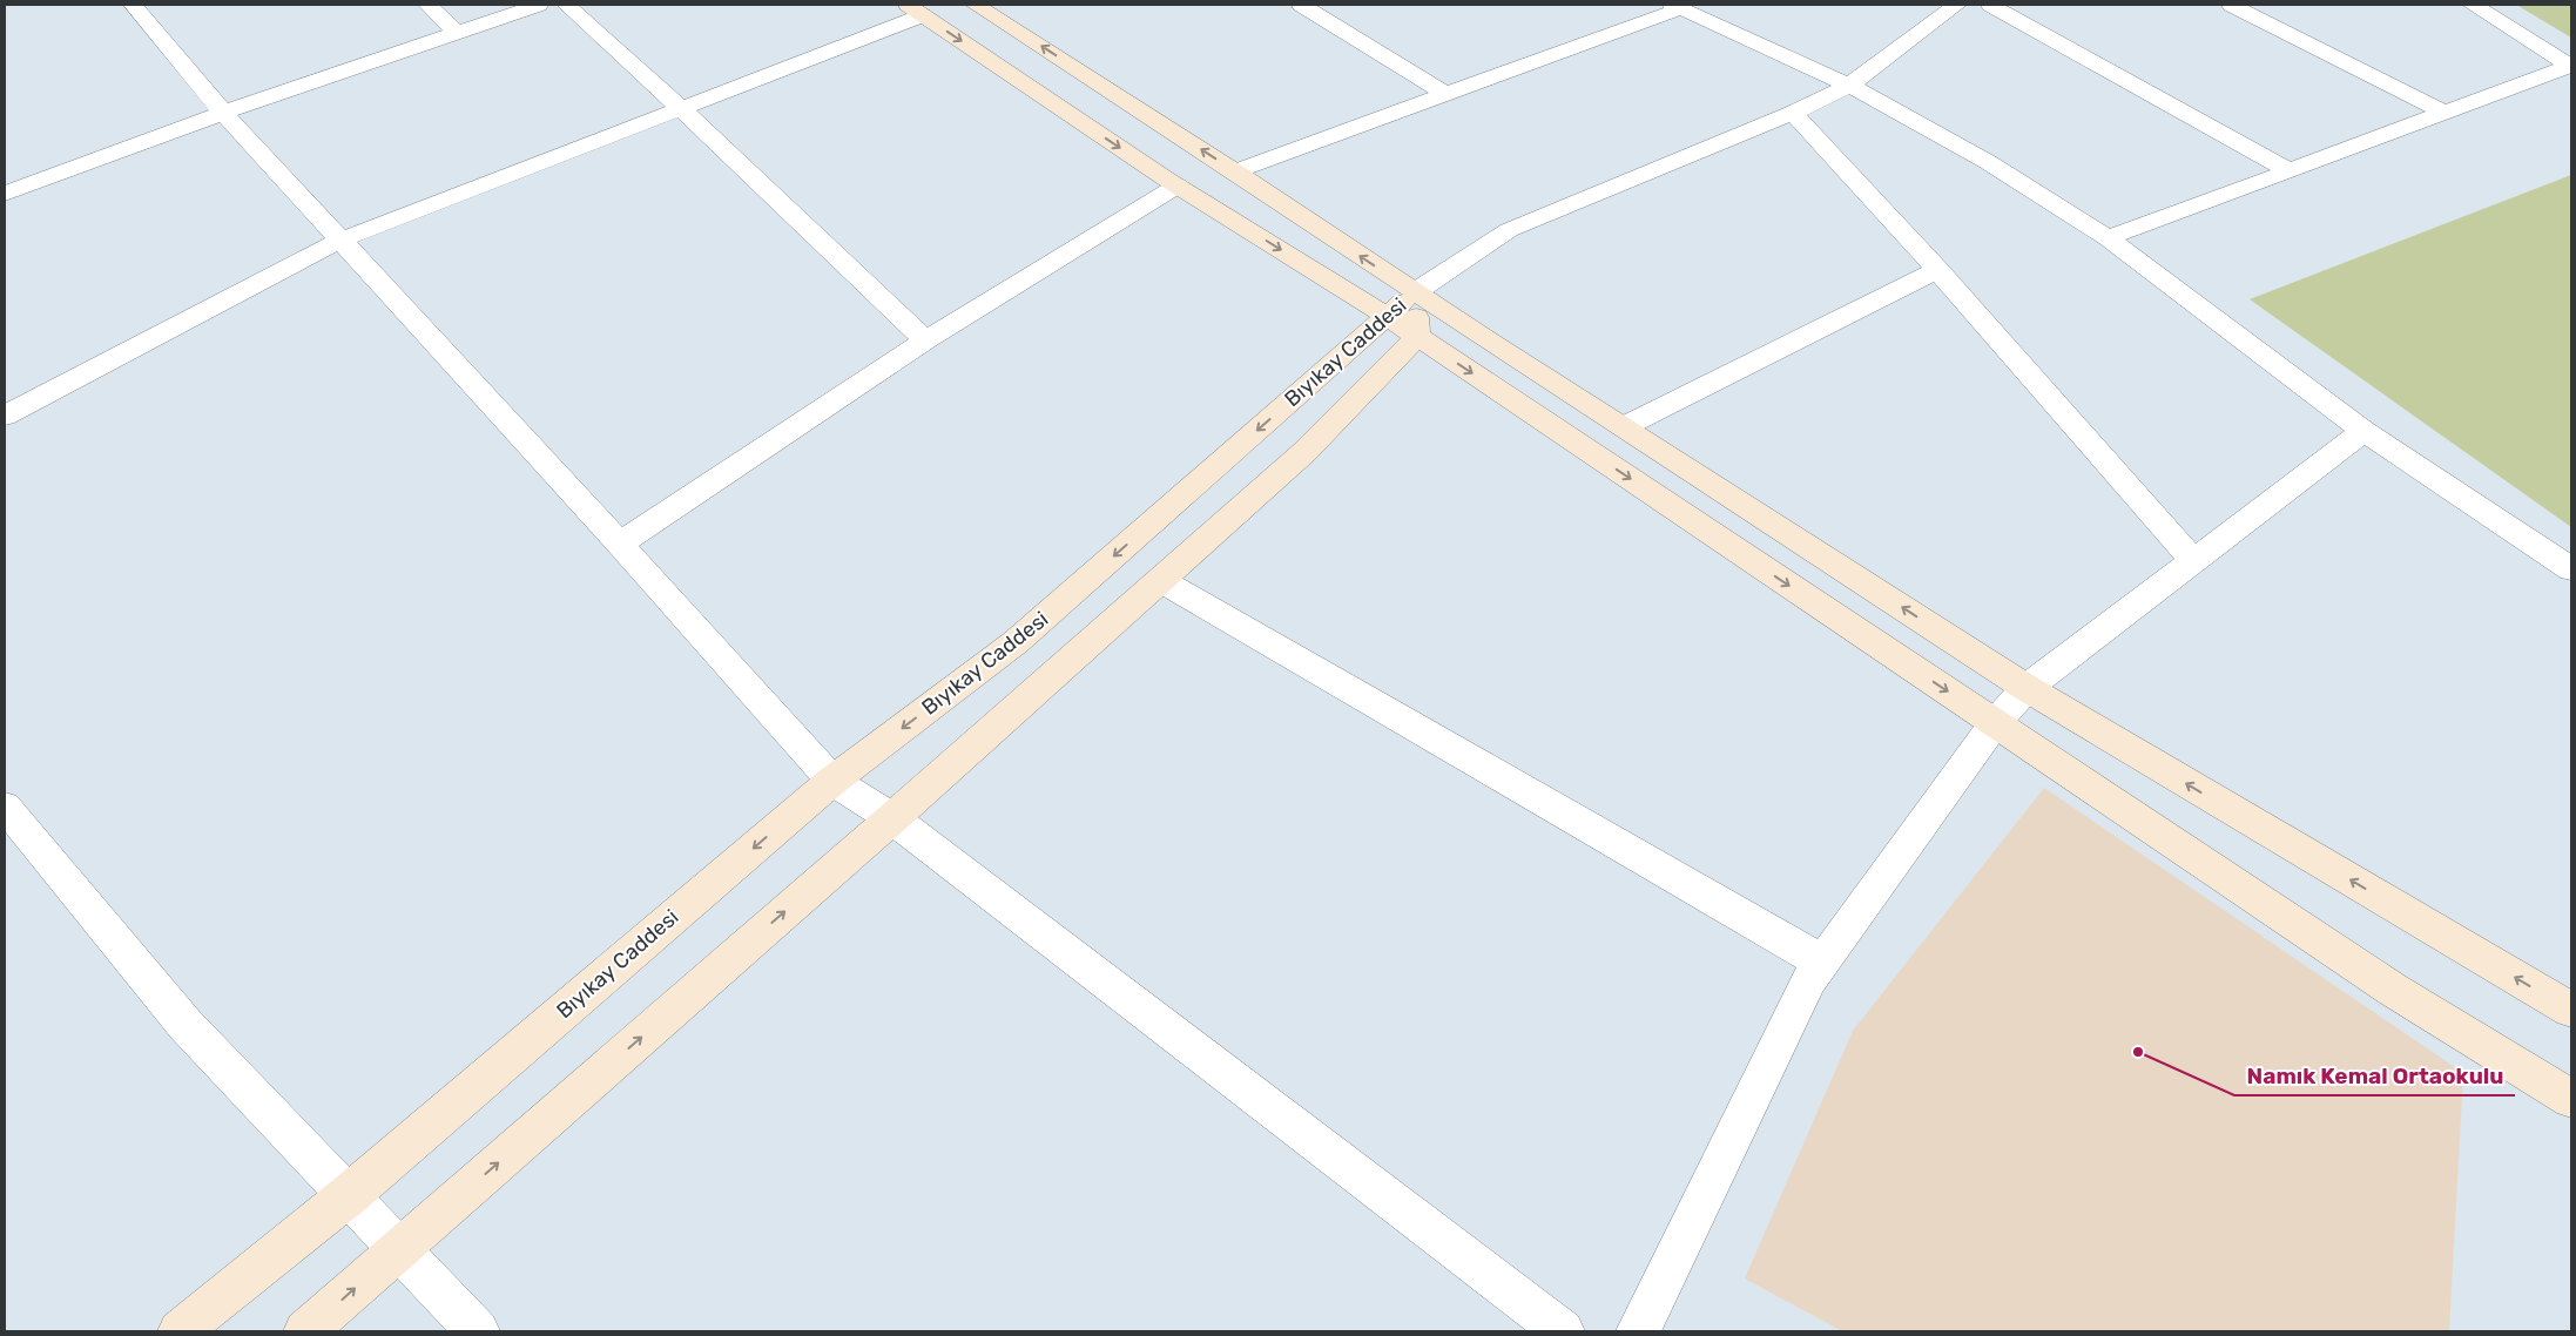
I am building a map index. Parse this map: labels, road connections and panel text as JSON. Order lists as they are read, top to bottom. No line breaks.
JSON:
{"streets":{"street":["Bıyıkay Caddesi"]},"places":["Namık Kemal Ortaokulu"]}
